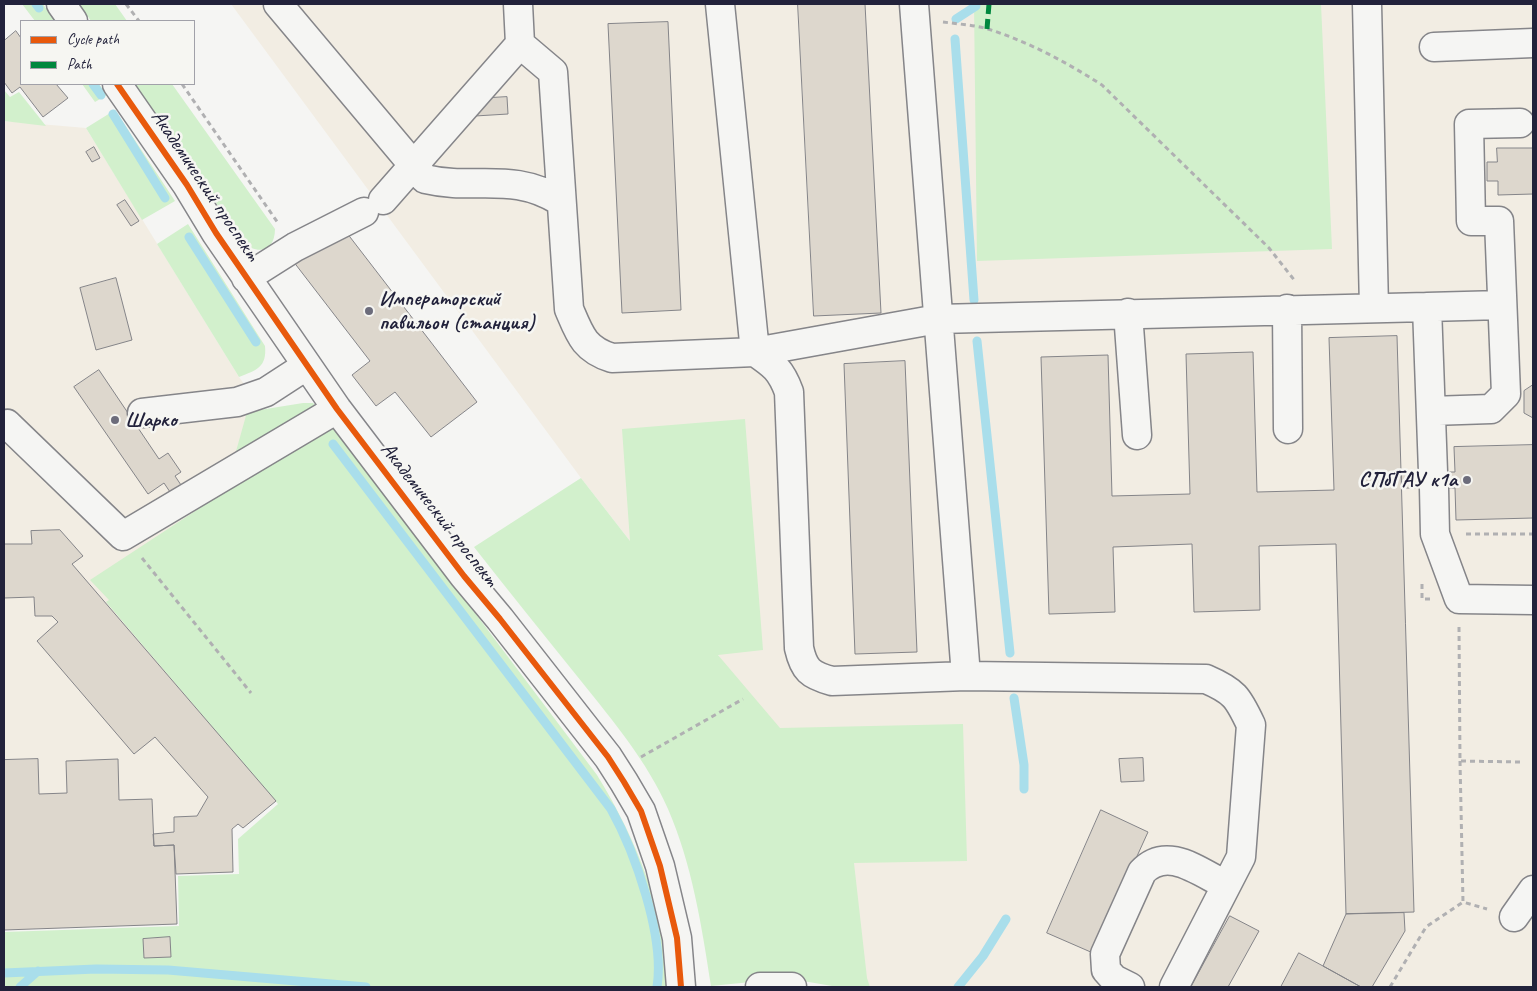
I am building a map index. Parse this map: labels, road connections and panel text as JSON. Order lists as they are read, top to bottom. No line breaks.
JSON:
{"streets":{"street":["Академический проспект"]},"places":["Императорский павильон (станция)","Шарко","СПбГАУ к1а"],"legend":["Cycle path","Path"]}
